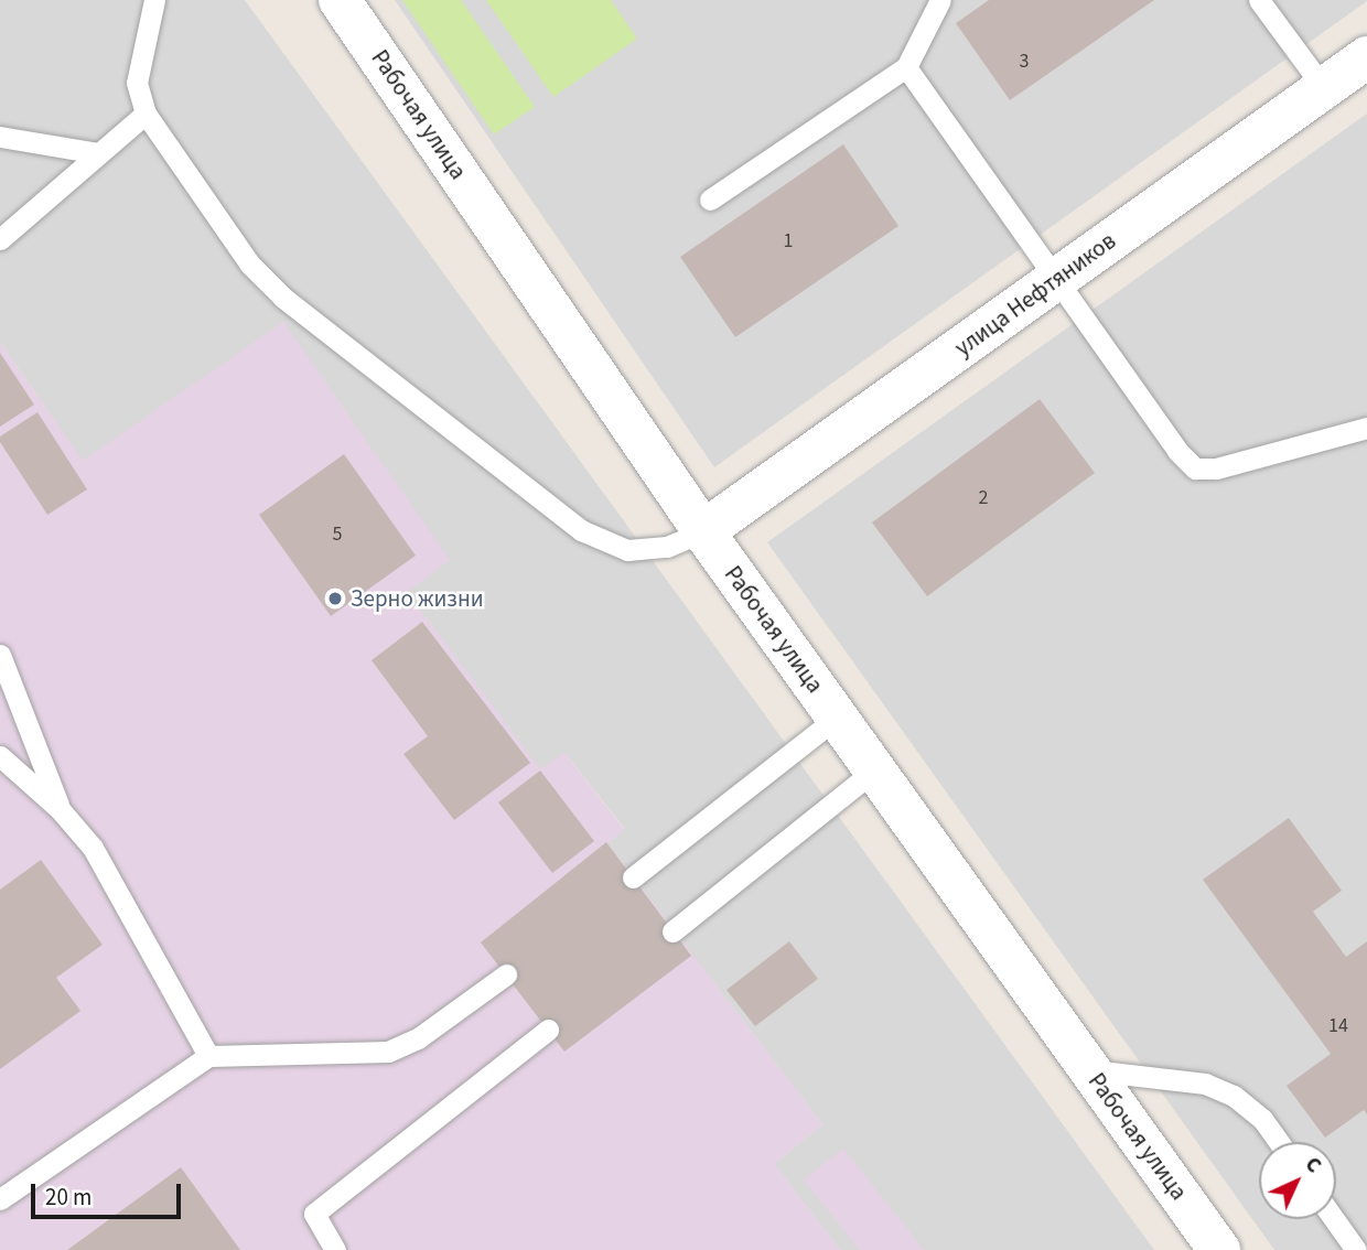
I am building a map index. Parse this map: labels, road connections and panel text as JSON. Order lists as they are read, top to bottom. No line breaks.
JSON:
{"streets":{"street":["Рабочая улица","улица Нефтяников"]},"crossings":[["Рабочая улица","улица Нефтяников"]],"places":["Зерно жизни"],"house_numbers":["3","1","2","5","14"],"scale_bar":"20 m","north":"top right"}
